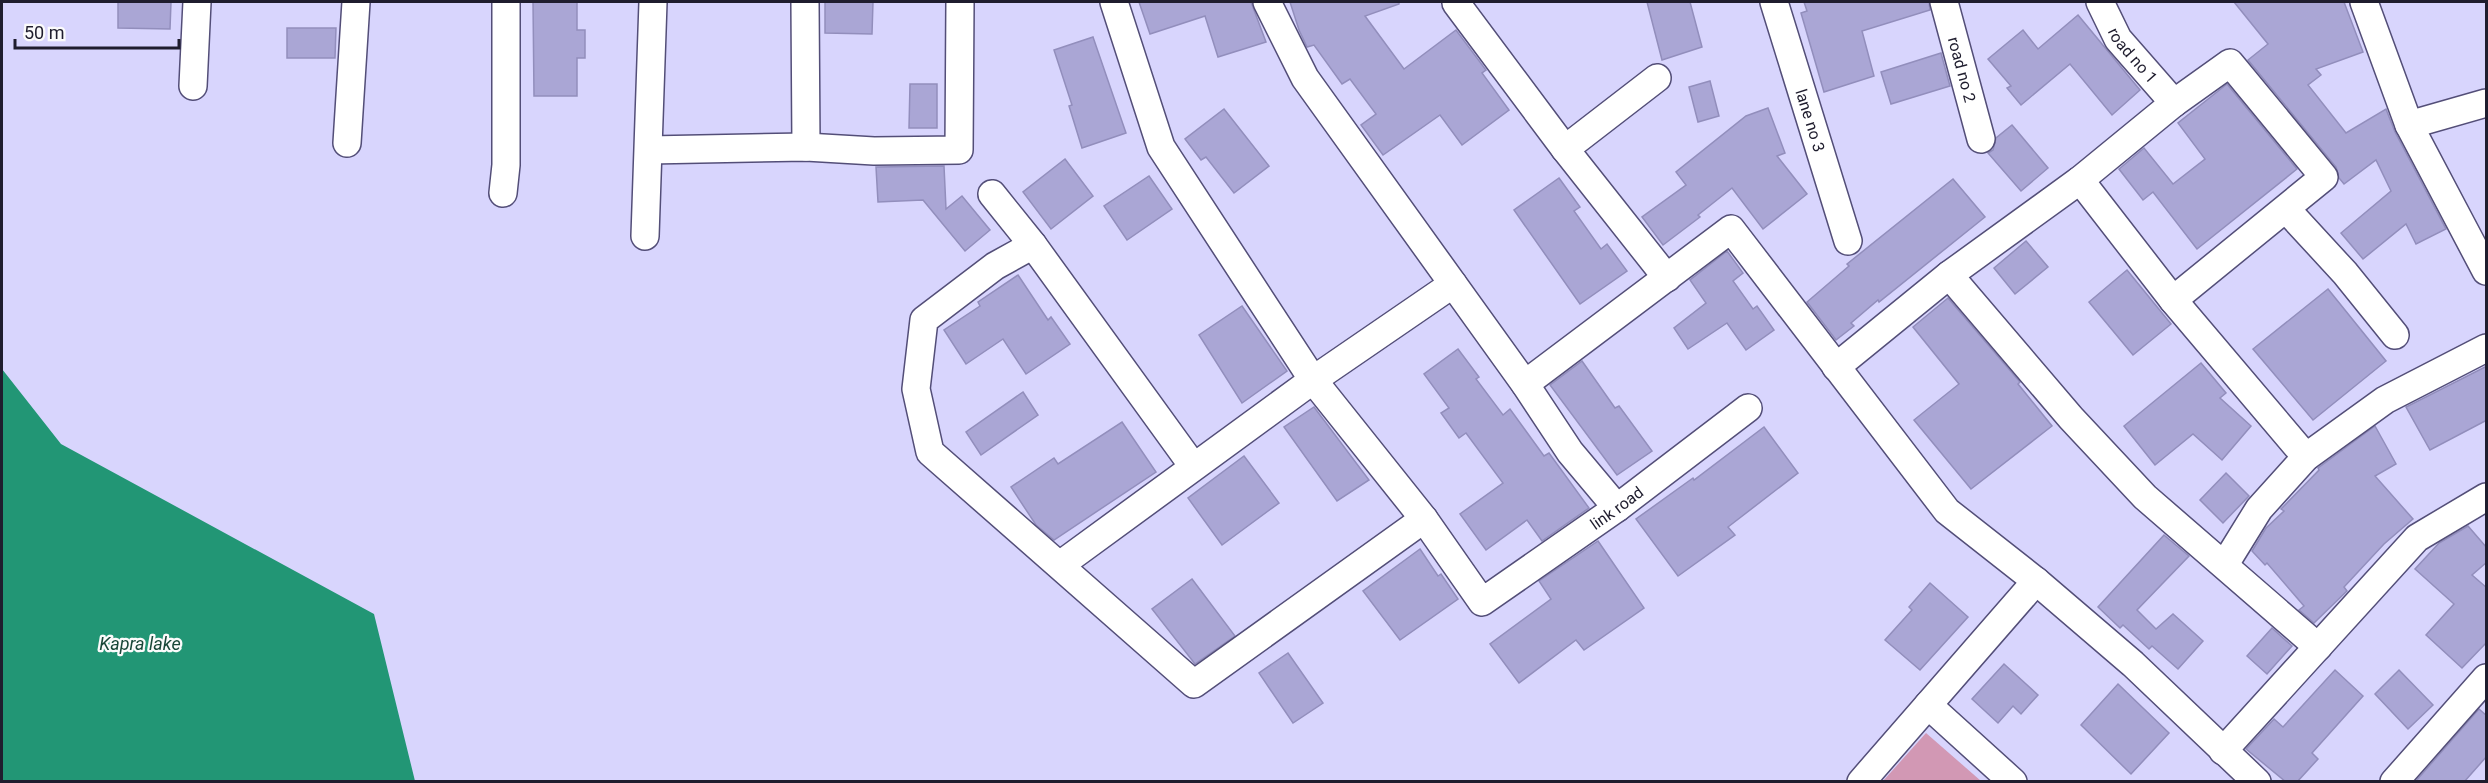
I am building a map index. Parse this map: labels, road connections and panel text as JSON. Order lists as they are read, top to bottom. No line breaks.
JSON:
{"streets":{"street":["road no 1","road no 2","lane no 3","link road"]},"water":["Kapra lake"],"scale_bar":"50 m"}
